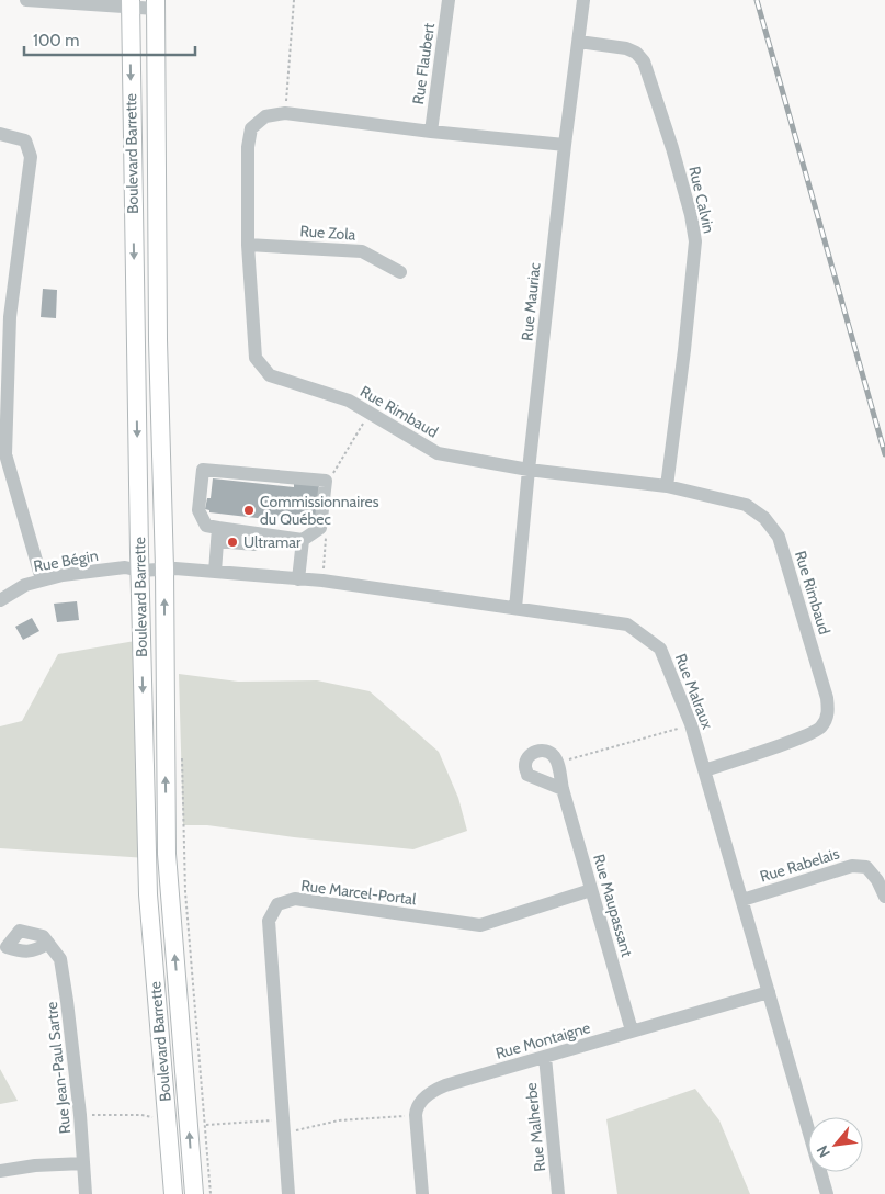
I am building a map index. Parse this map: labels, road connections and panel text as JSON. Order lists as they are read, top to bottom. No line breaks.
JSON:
{"streets":{"main road":["Boulevard Barrette"],"street":["Rue Flaubert","Rue Calvin","Rue Zola","Rue Mauriac","Rue Rimbaud","Rue Bégin","Rue Malraux","Rue Rabelais","Rue Marcel-Portal","Rue Maupassant","Rue Montaigne","Rue Jean-Paul Sartre","Rue Malherbe"]},"crossings":[["Rue Flaubert","Rue Rimbaud"],["Boulevard Barrette","Rue Bégin"],["Boulevard Barrette","Rue Malraux"],["Rue Calvin","Rue Mauriac"],["Rue Calvin","Rue Rimbaud"],["Rue Zola","Rue Rimbaud"],["Rue Mauriac","Rue Rimbaud"],["Rue Mauriac","Rue Malraux"],["Rue Rimbaud","Rue Malraux"],["Rue Bégin","Rue Malraux"],["Rue Malraux","Rue Rabelais"],["Rue Malraux","Rue Montaigne"],["Rue Marcel-Portal","Rue Maupassant"],["Rue Maupassant","Rue Montaigne"],["Rue Montaigne","Rue Malherbe"]],"places":["Commissionnaires du Québec","Ultramar"],"scale_bar":"100 m","north":"bottom left"}
